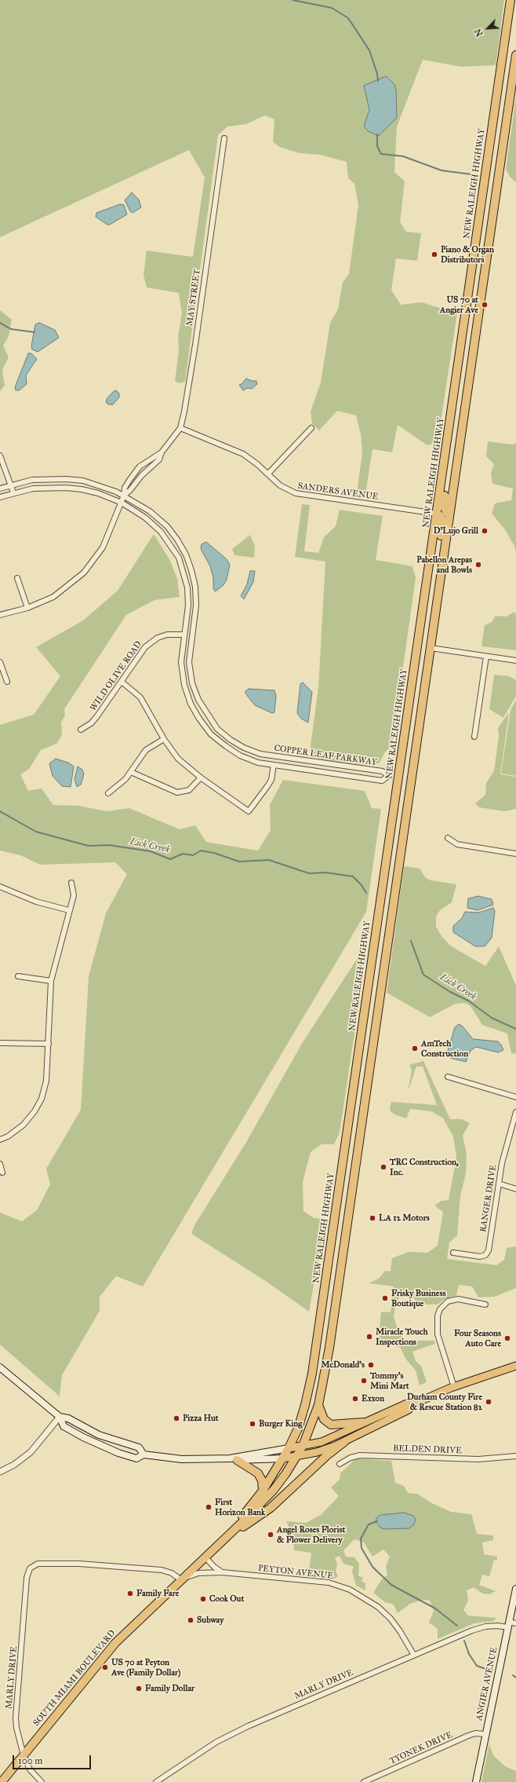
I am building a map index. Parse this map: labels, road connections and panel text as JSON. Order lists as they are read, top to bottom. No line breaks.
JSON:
{"streets":{"highway":["NEW RALEIGH HIGHWAY","SOUTH MIAMI BOULEVARD"],"main road":["ANGIER AVENUE"],"street":["MAY STREET","SANDERS AVENUE","WILD OLIVE ROAD","COPPER LEAF PARKWAY","RANGER DRIVE","BELDEN DRIVE","PEYTON AVENUE","MARLY DRIVE","TYONEK DRIVE"]},"crossings":[["NEW RALEIGH HIGHWAY","SANDERS AVENUE"],["NEW RALEIGH HIGHWAY","SOUTH MIAMI BOULEVARD"],["MAY STREET","SANDERS AVENUE"],["MAY STREET","COPPER LEAF PARKWAY"],["WILD OLIVE ROAD","COPPER LEAF PARKWAY"],["PEYTON AVENUE","MARLY DRIVE"],["PEYTON AVENUE","SOUTH MIAMI BOULEVARD"],["MARLY DRIVE","SOUTH MIAMI BOULEVARD"],["MARLY DRIVE","ANGIER AVENUE"],["ANGIER AVENUE","TYONEK DRIVE"]],"water":["Lick Creek"],"places":["Piano & Organ Distributors","US 70 at Angier Ave","D'Lujo Grill","Pabellon Arepas and Bowls","AmTech Construction","TRC Construction, Inc.","LA 12 Motors","Frisky Business Boutique","Miracle Touch Inspections","Four Seasons Auto Care","McDonald's","Tommy's Mini Mart","Exxon","Durham County Fire & Rescue Station 82","Pizza Hut","Burger King","First Horizon Bank","Angel Roses Florist & Flower Delivery","Family Fare","Cook Out","Subway","US 70 at Peyton Ave (Family Dollar)","Family Dollar"],"scale_bar":"100 m","north":"bottom left"}
